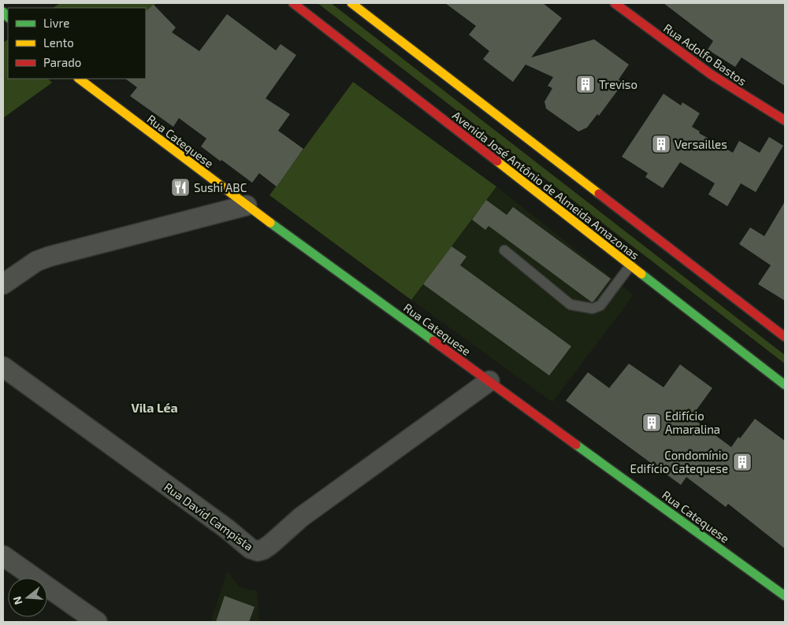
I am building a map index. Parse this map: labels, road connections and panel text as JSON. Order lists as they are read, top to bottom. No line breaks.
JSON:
{"streets":{"main road":["Rua Adolfo Bastos","Rua Catequese","Avenida José Antônio de Almeida Amazonas"],"street":["Rua David Campista"]},"crossings":[["Rua Catequese","Rua David Campista"]],"districts":["Vila Léa"],"places":{"building":["Treviso","Versailles","Edifício Amaralina","Condomínio Edifício Catequese"],"restaurant":["Sushi ABC"]},"legend":["Livre","Lento","Parado"],"north":"left"}
